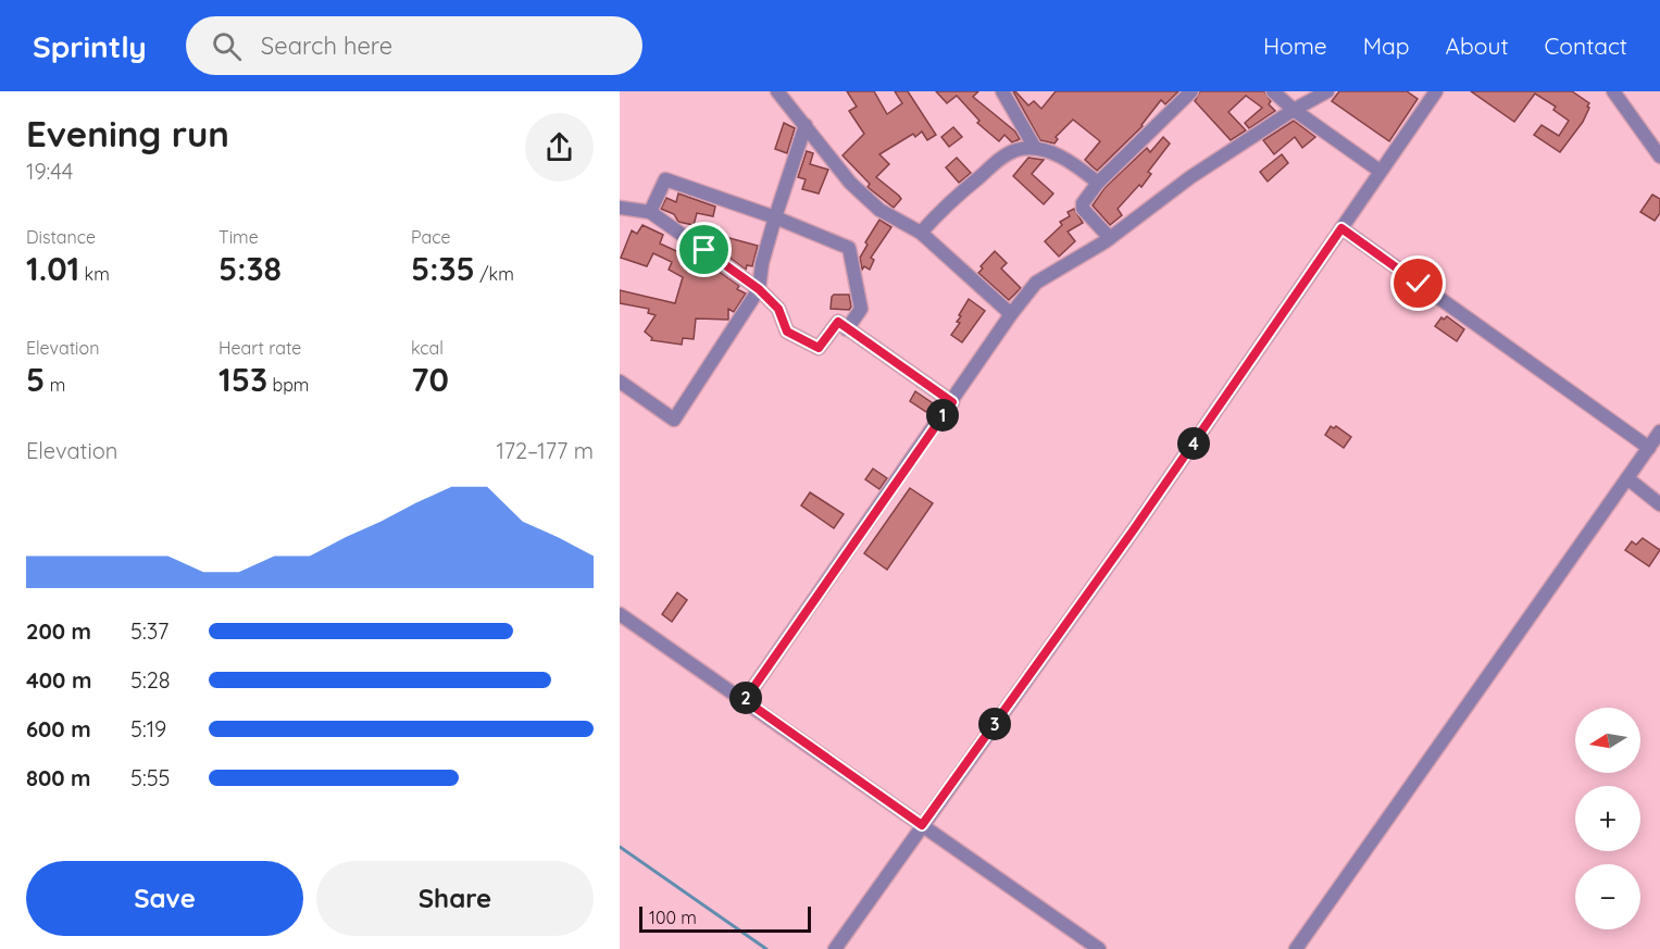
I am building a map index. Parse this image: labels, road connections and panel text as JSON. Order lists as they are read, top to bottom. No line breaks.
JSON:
{"scale_bar":"100 m","north":"left","page":{"header":"Sprintly","search":"Search here","nav":["Home","Map","About","Contact"],"heading":["Evening run","19:44"],"stats":[["Distance","1.01 km"],["Time","5:38"],["Pace","5:35 /km"],["Elevation","5 m"],["Heart rate","153 bpm"],["kcal","70"]],"pins":["1","4","2","3"],"chart":["Elevation","172–177 m"],"list":[{"name":"200 m","note":"5:37"},{"name":"400 m","note":"5:28"},{"name":"600 m","note":"5:19"},{"name":"800 m","note":"5:55"}],"map_buttons":["+","−"],"buttons":["Save","Share"],"scale":"100 m"}}
